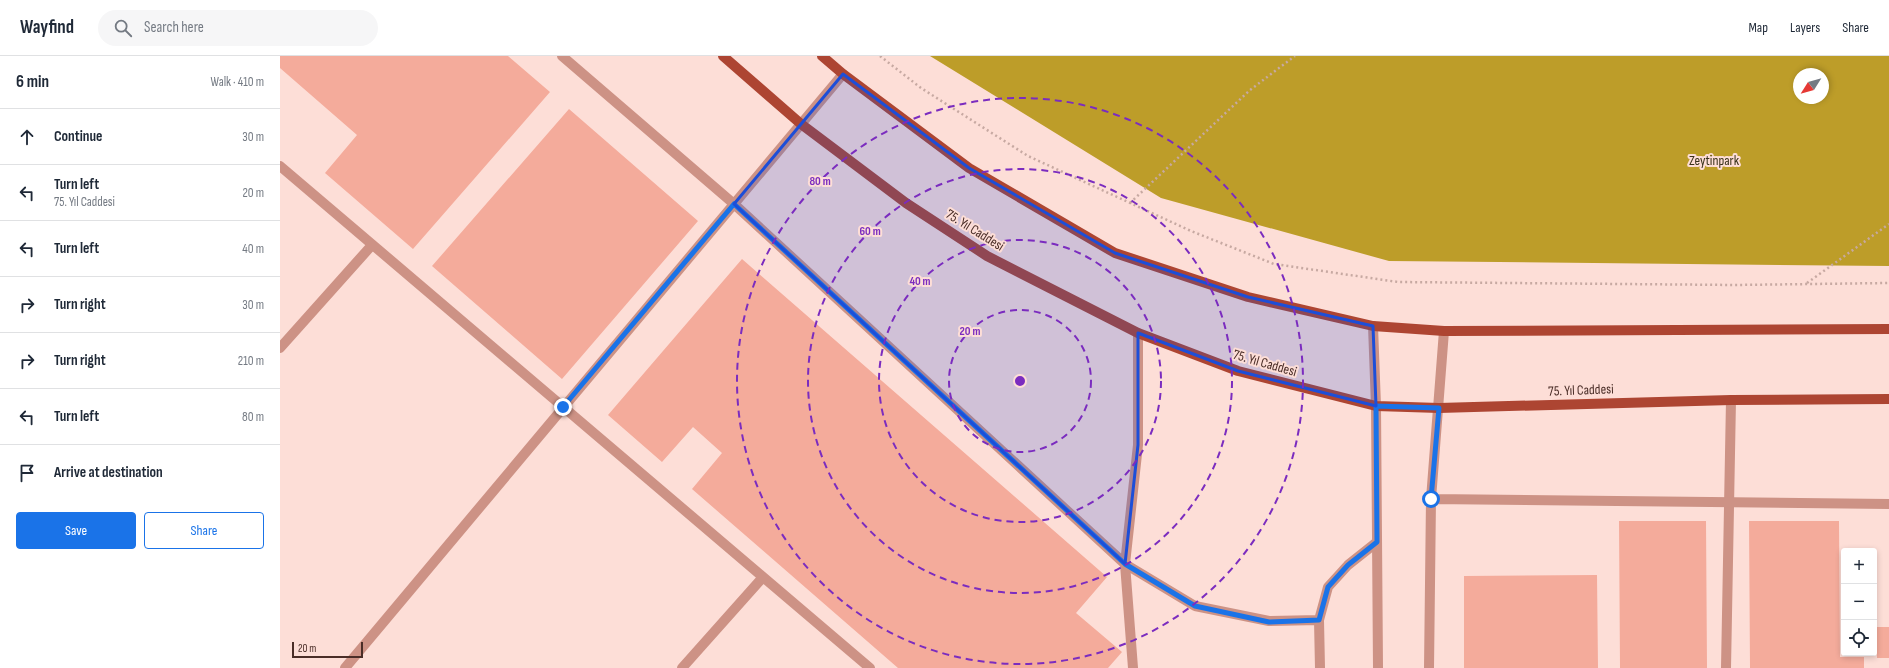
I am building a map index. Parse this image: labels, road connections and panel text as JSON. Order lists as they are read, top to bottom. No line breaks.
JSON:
{"streets":{"main road":["75. Yıl Caddesi"]},"parks":["Zeytinpark"],"scale_bar":"20 m","north":"bottom left","page":{"header":"Wayfind","search":"Search here","nav":["Map","Layers","Share"],"heading":["6 min","Walk · 410 m"],"list":[["Continue","30 m"],["Turn left","75. Yıl Caddesi","20 m"],["Turn left","40 m"],["Turn right","30 m"],["Turn right","210 m"],["Turn left","80 m"],"Arrive at destination"],"buttons":["Save","Share"],"map_buttons":["+","−"],"scale":"20 m"},"rings":["80 m","60 m","40 m","20 m"]}
